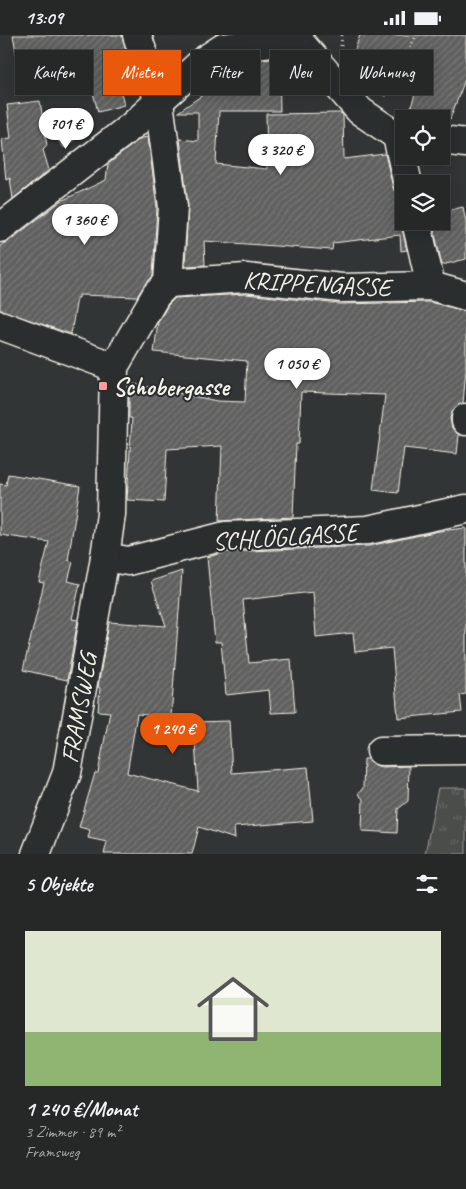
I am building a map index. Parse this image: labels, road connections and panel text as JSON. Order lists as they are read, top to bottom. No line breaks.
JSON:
{"streets":{"street":["KRIPPENGASSE","SCHLÖGLGASSE","FRAMSWEG"]},"crossings":[["SCHLÖGLGASSE","FRAMSWEG"]],"places":{"transit":["Schobergasse"]},"page":{"status":"13:09","chip":["Kaufen","Mieten","Filter","Neu","Wohnung"],"price":["701 €","3 320 €","1 360 €","1 050 €","1 240 €"],"heading":"5 Objekte","list":[{"name":"1 240 €/Monat","note":"3 Zimmer · 89 m² · Framsweg"}]}}
